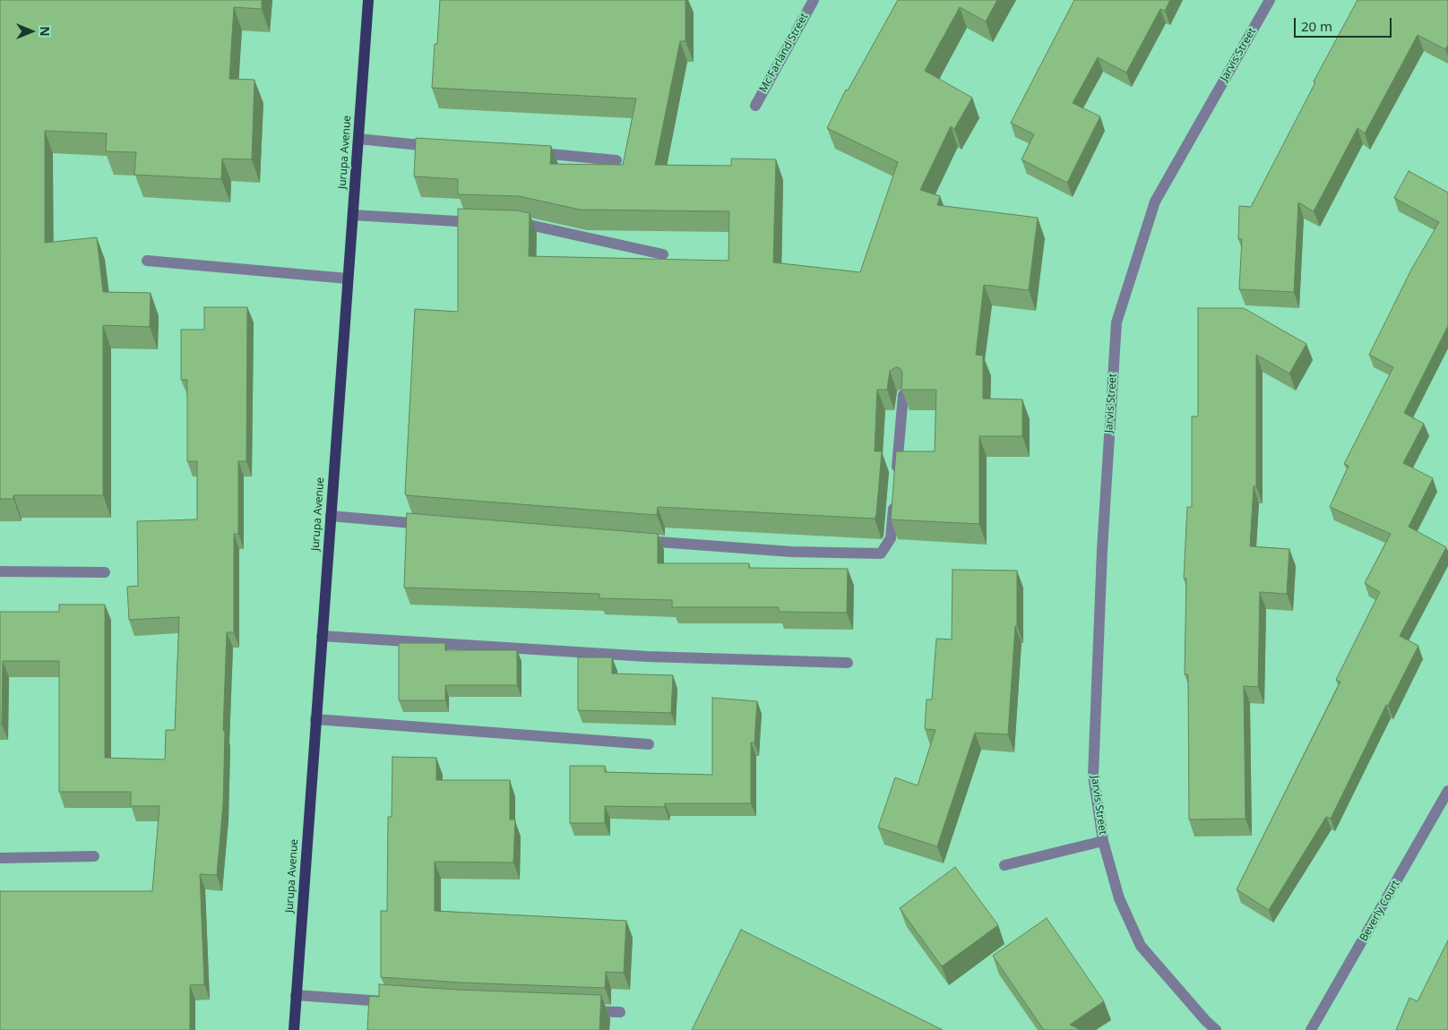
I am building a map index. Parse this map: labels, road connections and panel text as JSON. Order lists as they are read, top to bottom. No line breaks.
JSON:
{"streets":{"main road":["Jurupa Avenue"],"street":["Mc Farland Street","Jarvis Street","Beverly Court"]},"scale_bar":"20 m","north":"right"}
